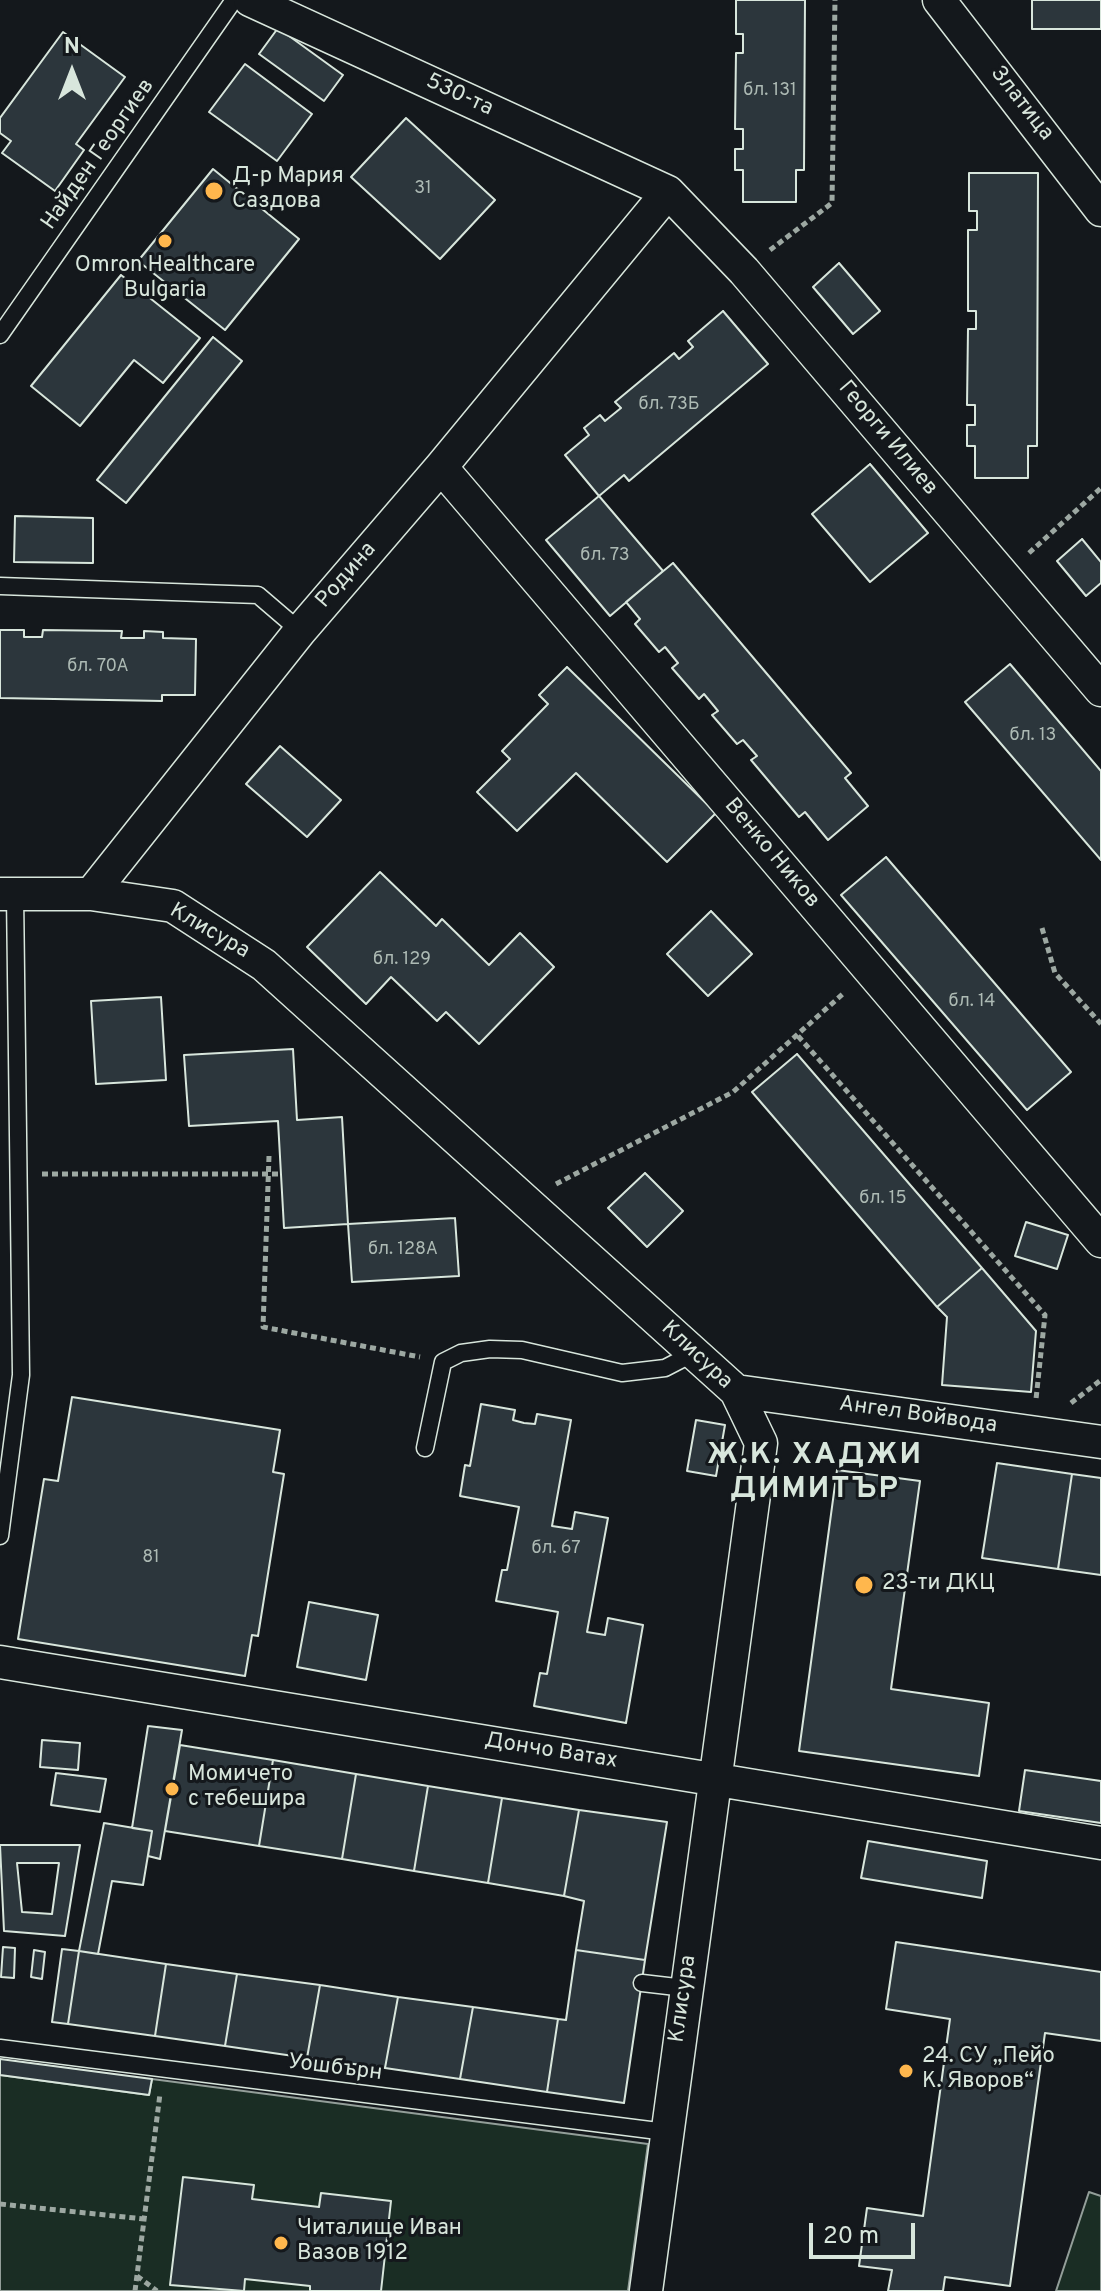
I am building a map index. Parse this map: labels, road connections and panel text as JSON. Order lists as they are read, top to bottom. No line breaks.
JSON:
{"streets":{"street":["530-та","Златица","Георги Илиев","Родина","Венко Ников","Клисура","Ангел Войвода","Дончо Ватах"],"lane":["Найден Георгиев","Уошбърн"]},"crossings":[["530-та","Георги Илиев"],["530-та","Родина"],["Георги Илиев","Родина"],["Родина","Венко Ников"],["Родина","Клисура"],["Клисура","Ангел Войвода"],["Клисура","Дончо Ватах"],["Клисура","Уошбърн"]],"districts":["Ж.К. ХАДЖИ ДИМИТЪР"],"places":["Д-р Мария Саздова","Omron Healthcare Bulgaria","23-ти ДКЦ","Момичето с тебешира","24. СУ „Пейо К. Яворов“","Читалище Иван Вазов 1912"],"house_numbers":["бл. 131","31","бл. 73Б","бл. 73","бл. 70А","бл. 13","бл. 129","бл. 14","бл. 15","бл. 128А","бл. 67","81"],"scale_bar":"20 m","north":"top"}
